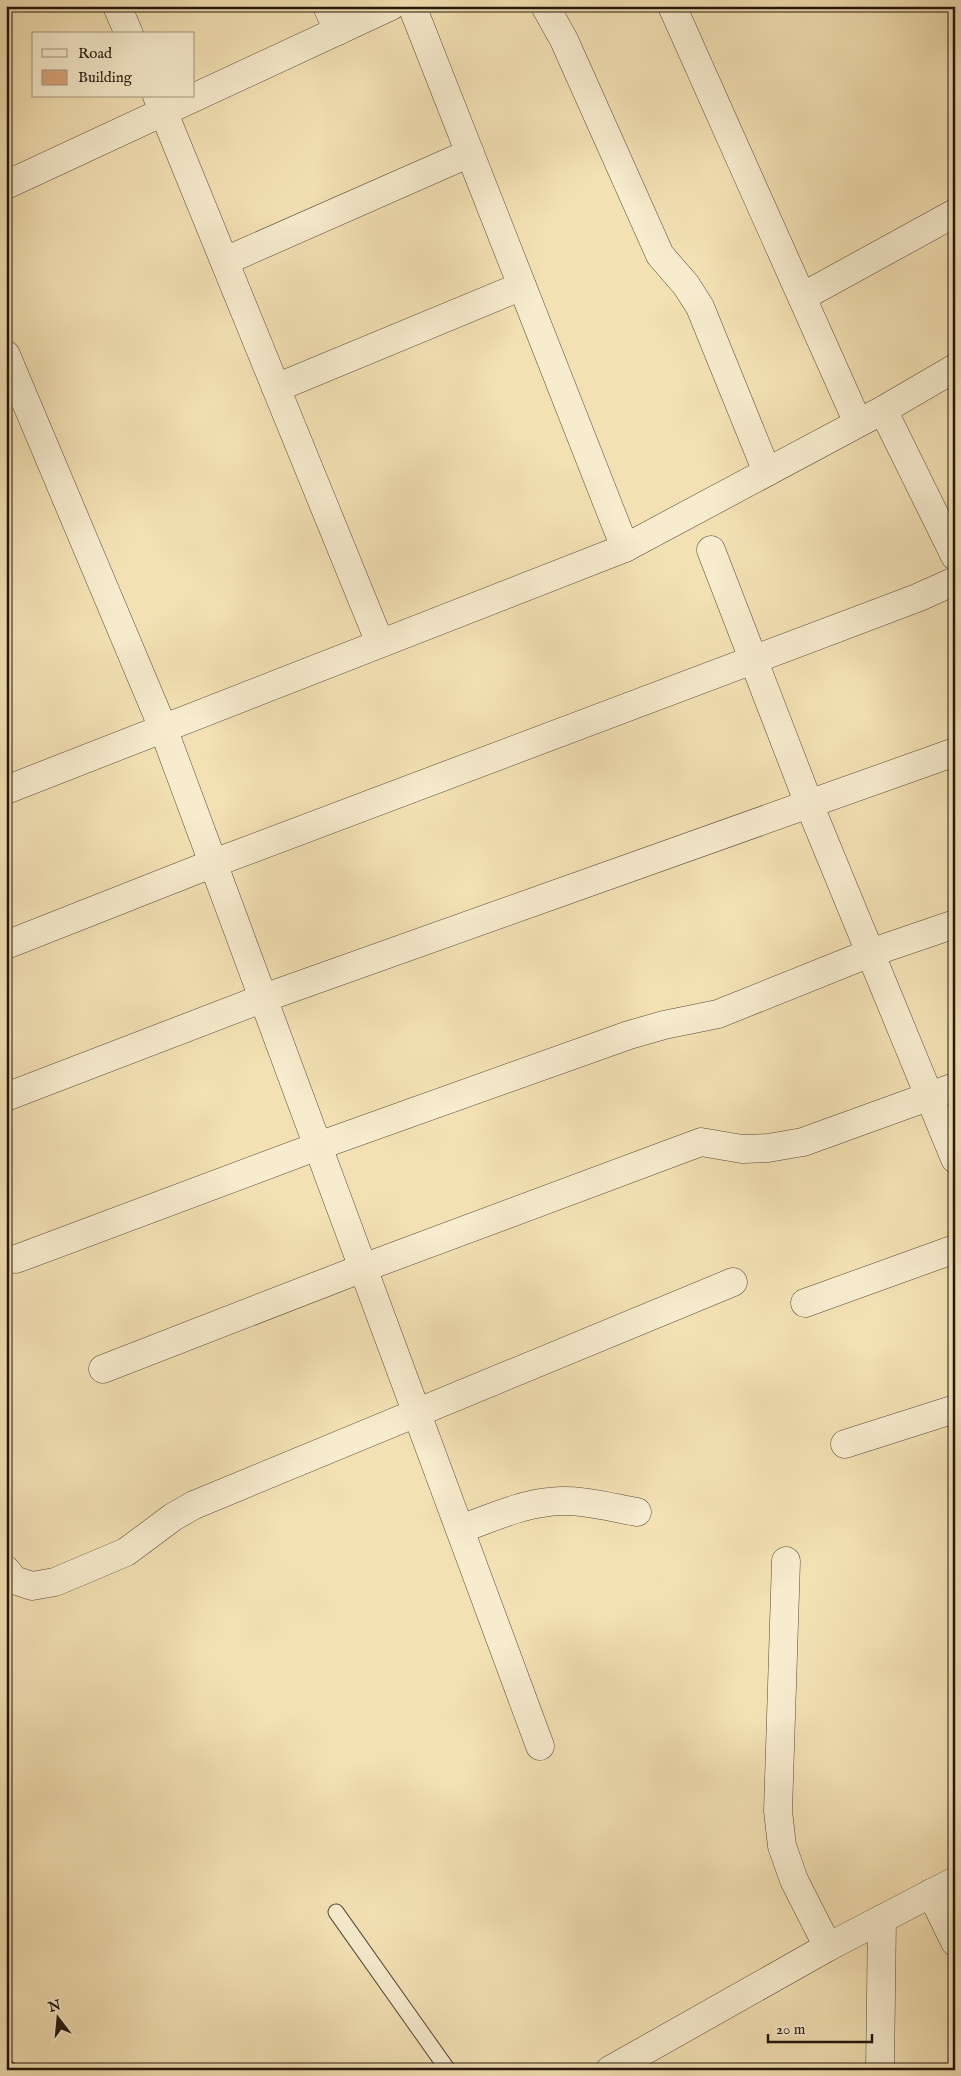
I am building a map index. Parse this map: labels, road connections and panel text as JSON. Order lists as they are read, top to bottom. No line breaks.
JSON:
{"legend":["Road","Building"],"scale_bar":"20 m","north":"top"}
